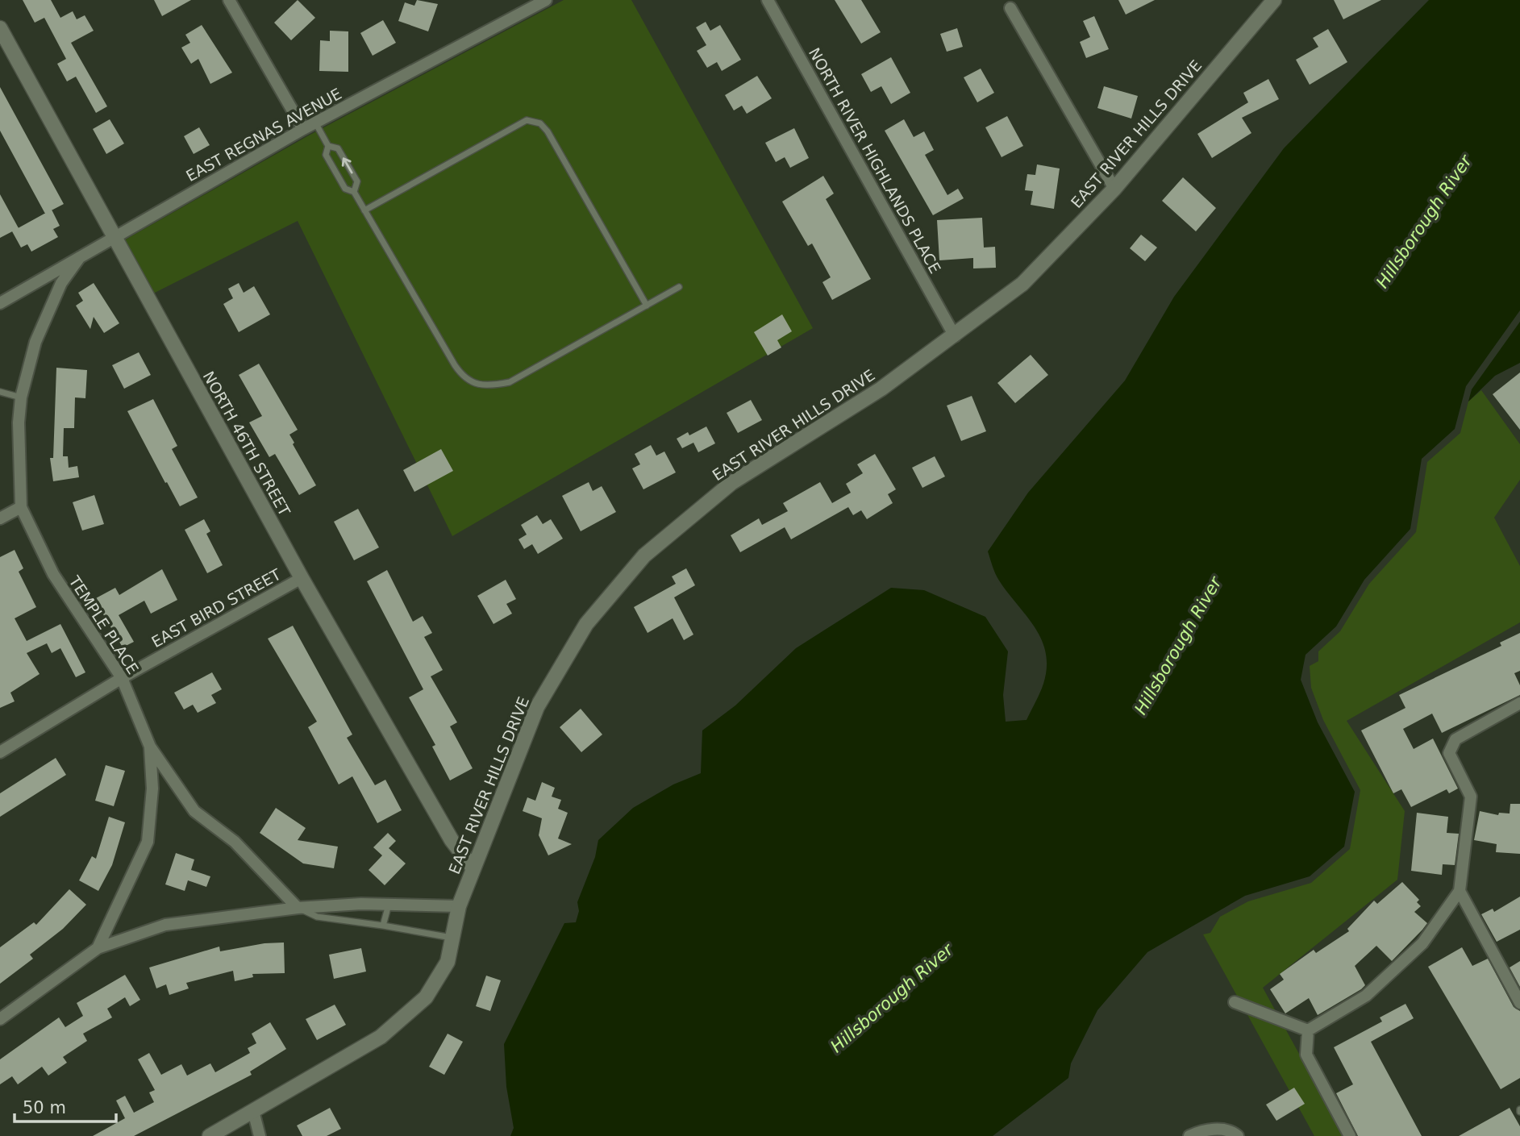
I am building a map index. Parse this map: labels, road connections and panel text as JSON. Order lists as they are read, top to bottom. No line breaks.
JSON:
{"streets":{"street":["EAST RIVER HILLS DRIVE","EAST REGNAS AVENUE","NORTH RIVER HIGHLANDS PLACE","NORTH 46TH STREET","EAST BIRD STREET","TEMPLE PLACE"]},"crossings":[["EAST RIVER HILLS DRIVE","NORTH RIVER HIGHLANDS PLACE"],["EAST RIVER HILLS DRIVE","NORTH 46TH STREET"],["EAST REGNAS AVENUE","NORTH 46TH STREET"],["EAST REGNAS AVENUE","TEMPLE PLACE"],["NORTH 46TH STREET","EAST BIRD STREET"],["EAST BIRD STREET","TEMPLE PLACE"]],"water":["Hillsborough River"],"scale_bar":"50 m"}
